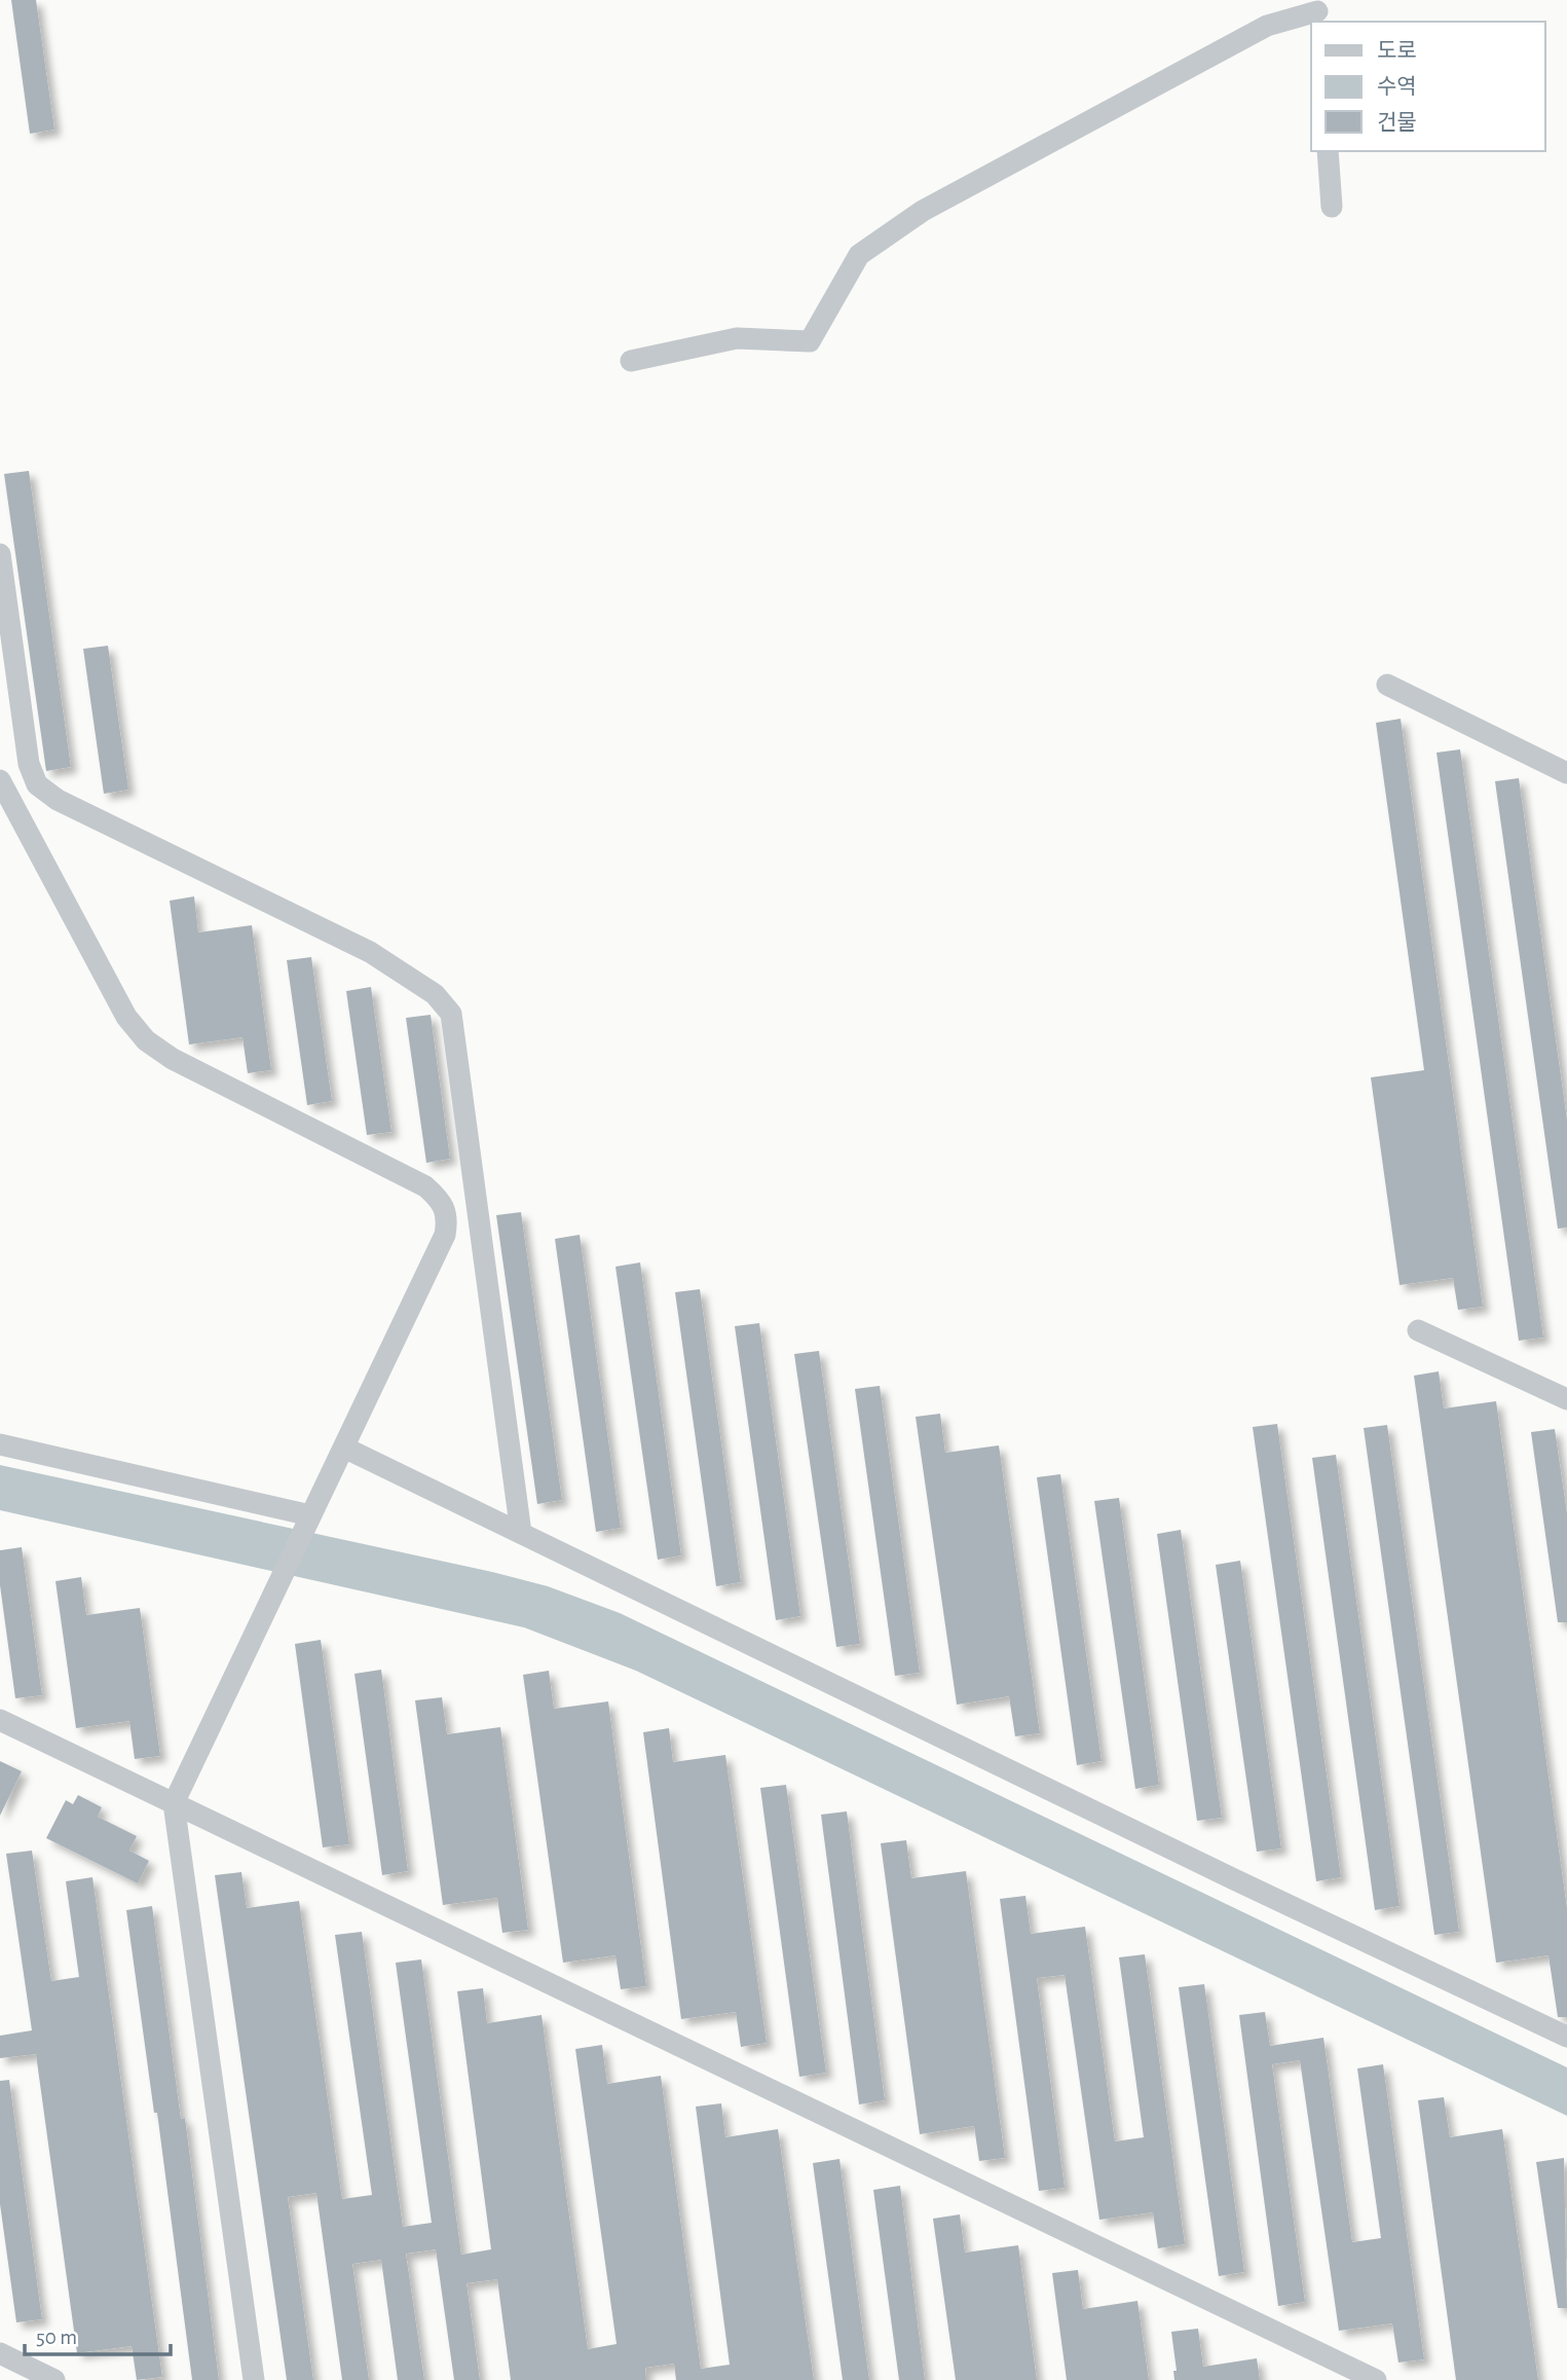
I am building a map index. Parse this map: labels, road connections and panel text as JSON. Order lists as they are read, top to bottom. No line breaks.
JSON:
{"legend":["도로","수역","건물"],"scale_bar":"50 m"}
